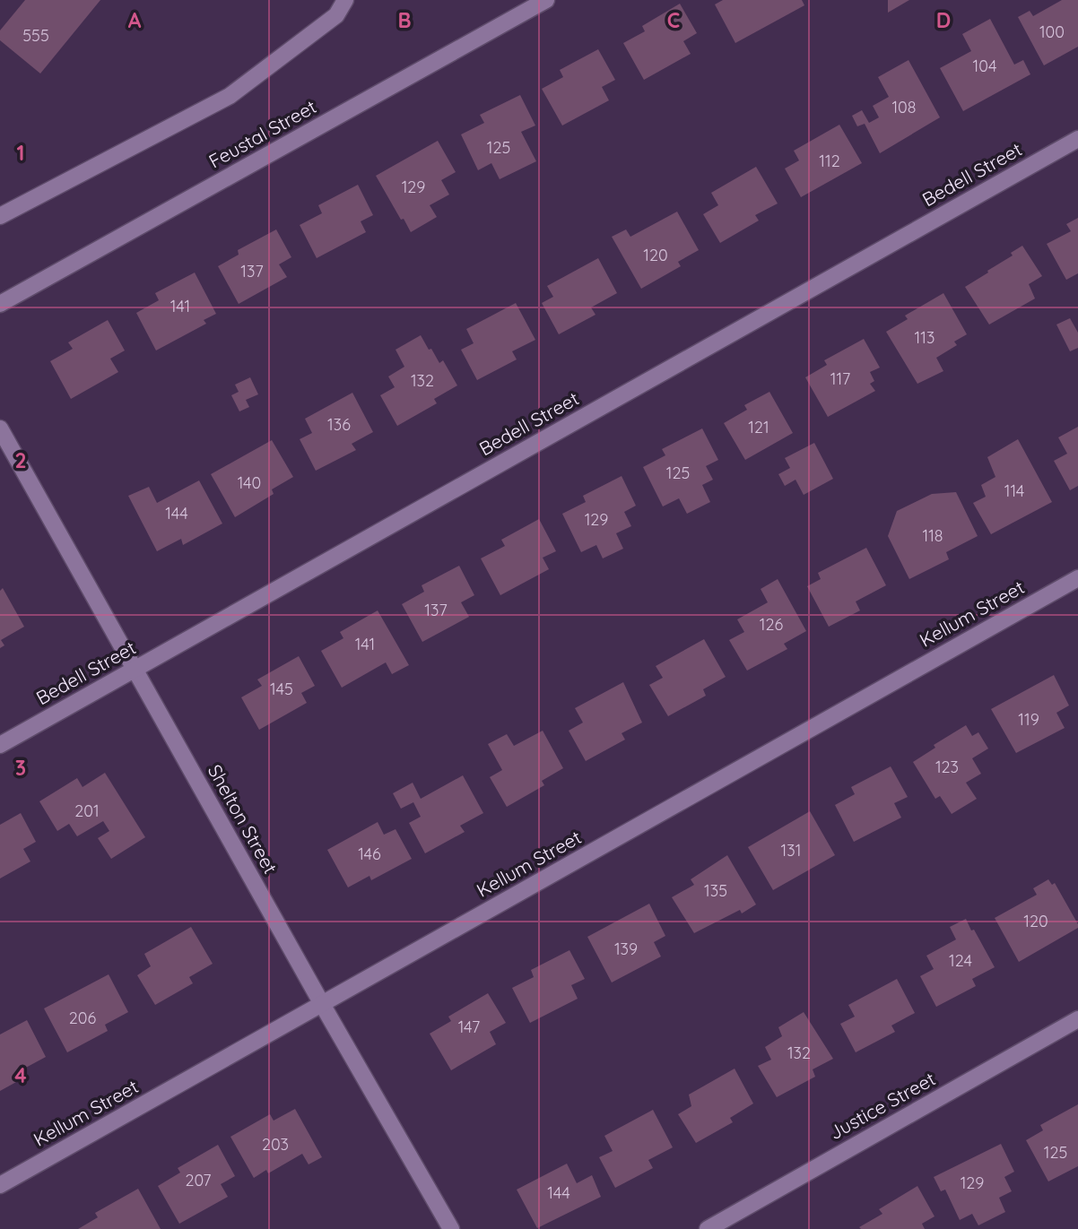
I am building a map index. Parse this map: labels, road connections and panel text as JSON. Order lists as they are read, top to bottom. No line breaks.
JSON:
{"streets":{"street":["Feustal Street","Bedell Street","Kellum Street","Shelton Street","Justice Street"]},"crossings":[["Bedell Street","Shelton Street"],["Kellum Street","Shelton Street"]],"house_numbers":["100","555","104","108","125","112","129","120","137","141","113","117","132","136","121","125","140","114","144","129","118","137","126","141","145","119","123","201","131","146","135","120","139","124","206","147","132","203","125","207","129","144"],"grid":{"columns":["A","B","C","D"],"rows":["1","2","3","4"]}}
